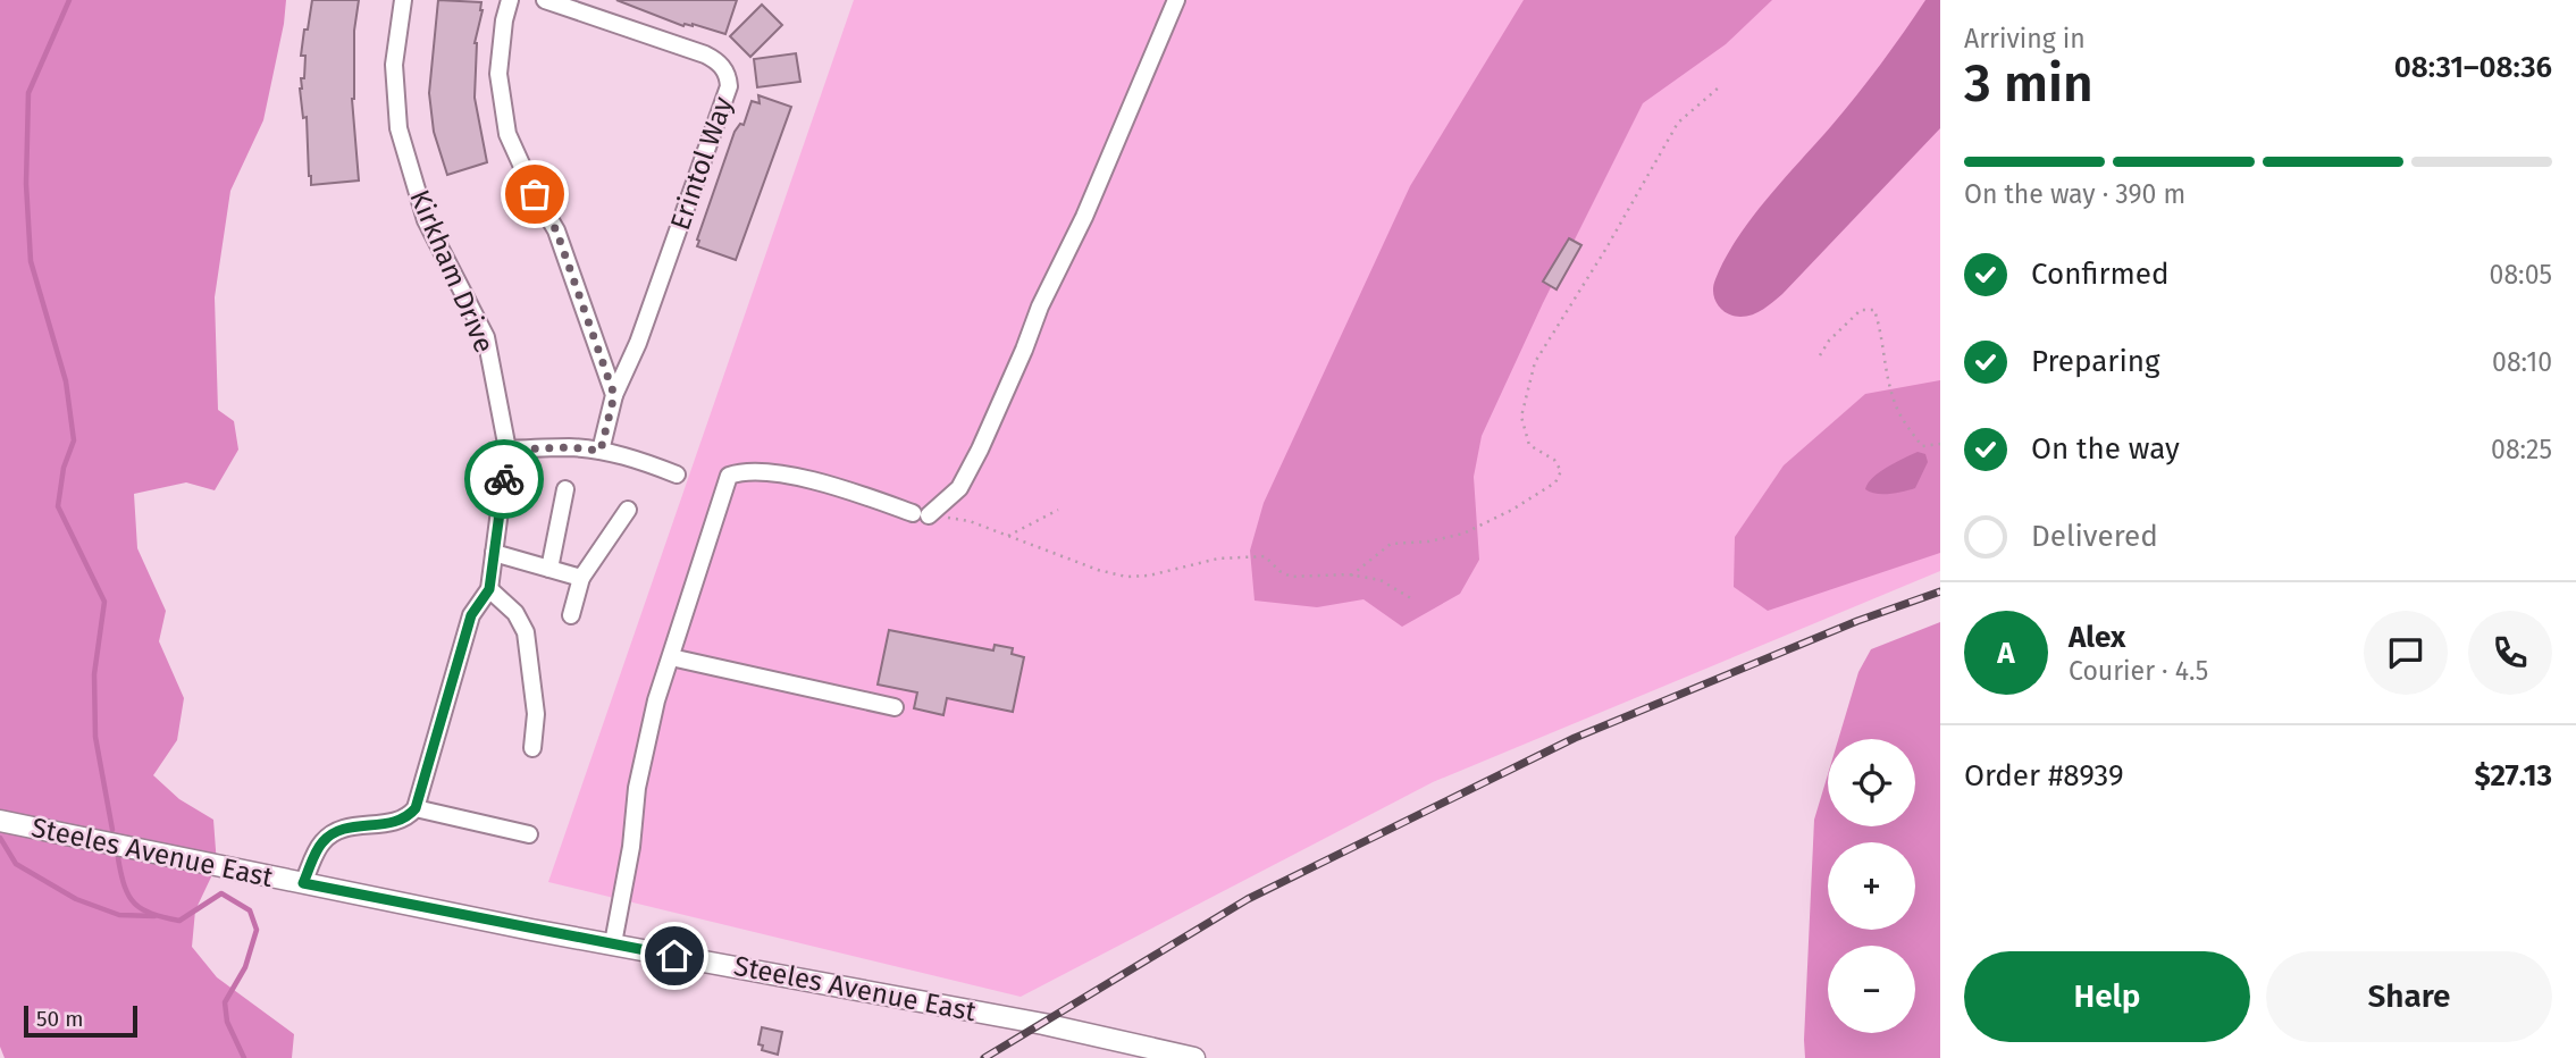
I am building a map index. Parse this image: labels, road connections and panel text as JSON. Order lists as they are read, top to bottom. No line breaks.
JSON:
{"streets":{"main road":["Steeles Avenue East"],"street":["Erintol Way","Kirkham Drive"]},"scale_bar":"50 m","page":{"heading":["3 min","Arriving in","08:31–08:36"],"panel":["Alex","Courier · 4.5","Order #8939","$27.13"],"bar":"On the way · 390 m","list":[["Confirmed","08:05"],["Preparing","08:10"],["On the way","08:25"],"Delivered"],"round":"A","map_buttons":["+","−"],"buttons":["Help","Share"],"scale":"50 m"}}
